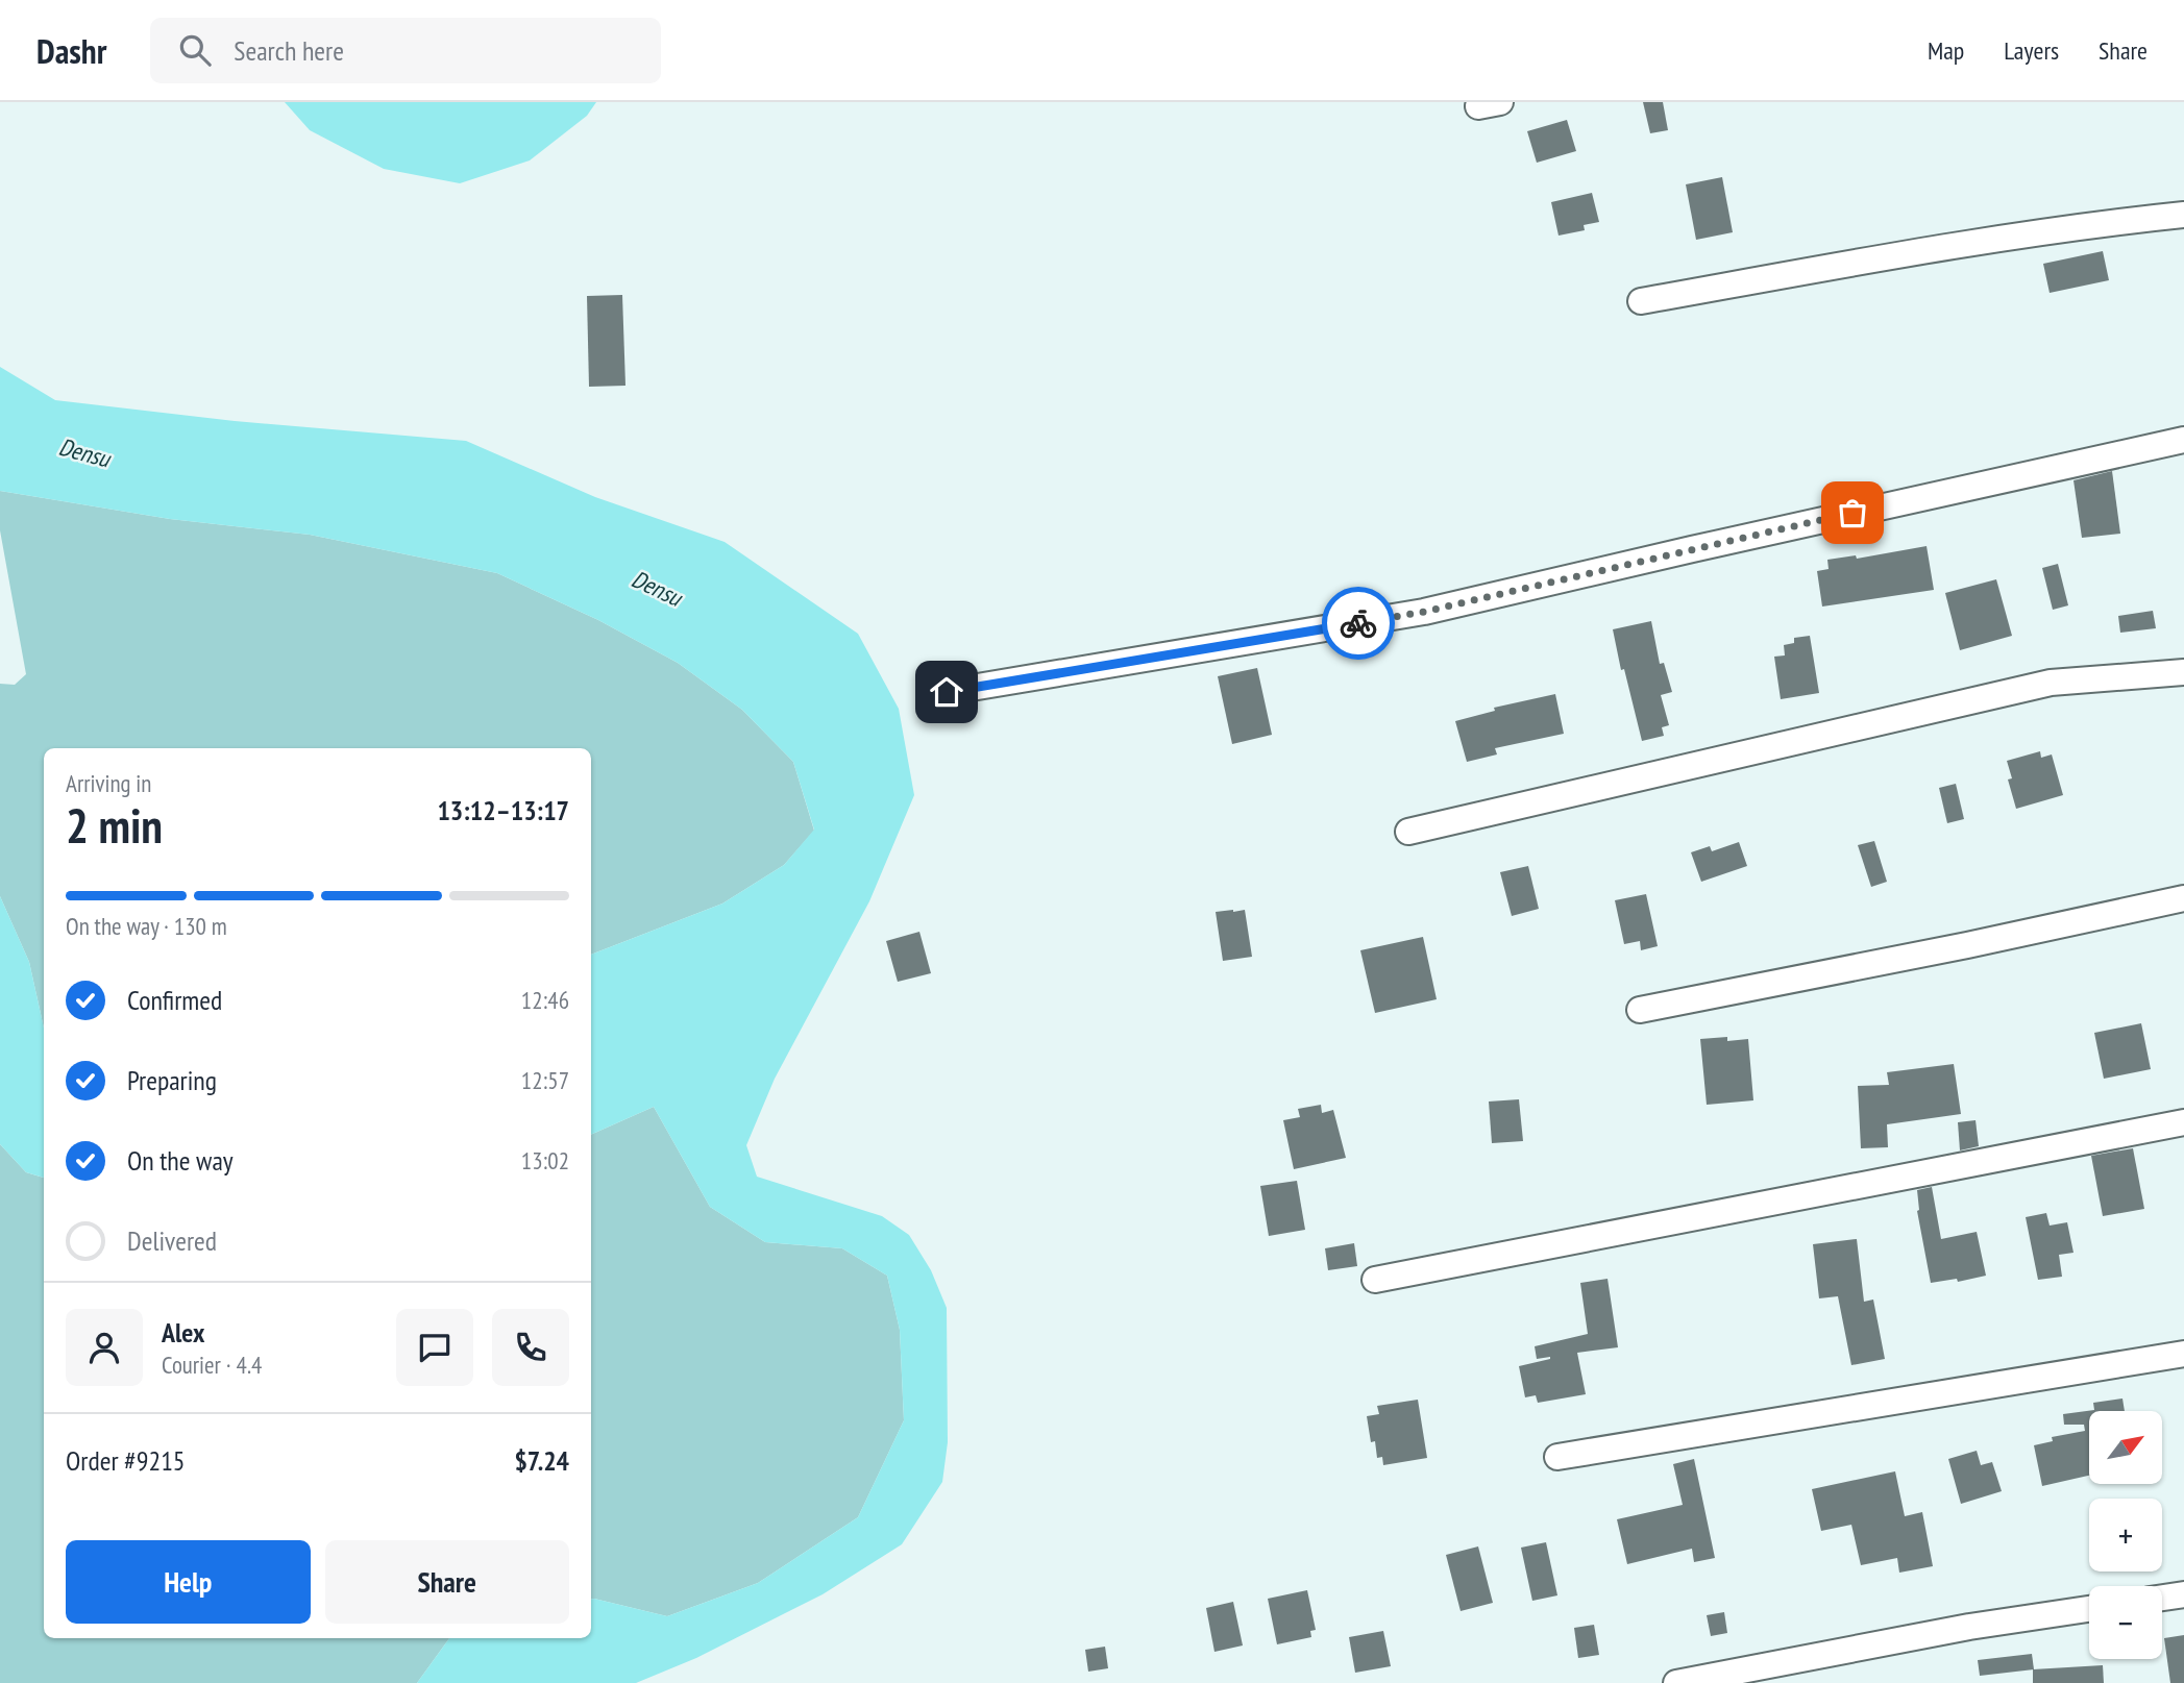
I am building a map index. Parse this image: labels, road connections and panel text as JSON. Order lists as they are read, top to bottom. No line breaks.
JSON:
{"water":["Densu"],"north":"top right","page":{"header":"Dashr","search":"Search here","nav":["Map","Layers","Share"],"heading":["2 min","Arriving in","13:12–13:17"],"panel":["Alex","Courier · 4.4","Order #9215","$7.24"],"bar":"On the way · 130 m","list":[["Confirmed","12:46"],["Preparing","12:57"],["On the way","13:02"],"Delivered"],"map_buttons":["+","−"],"buttons":["Help","Share"]}}
